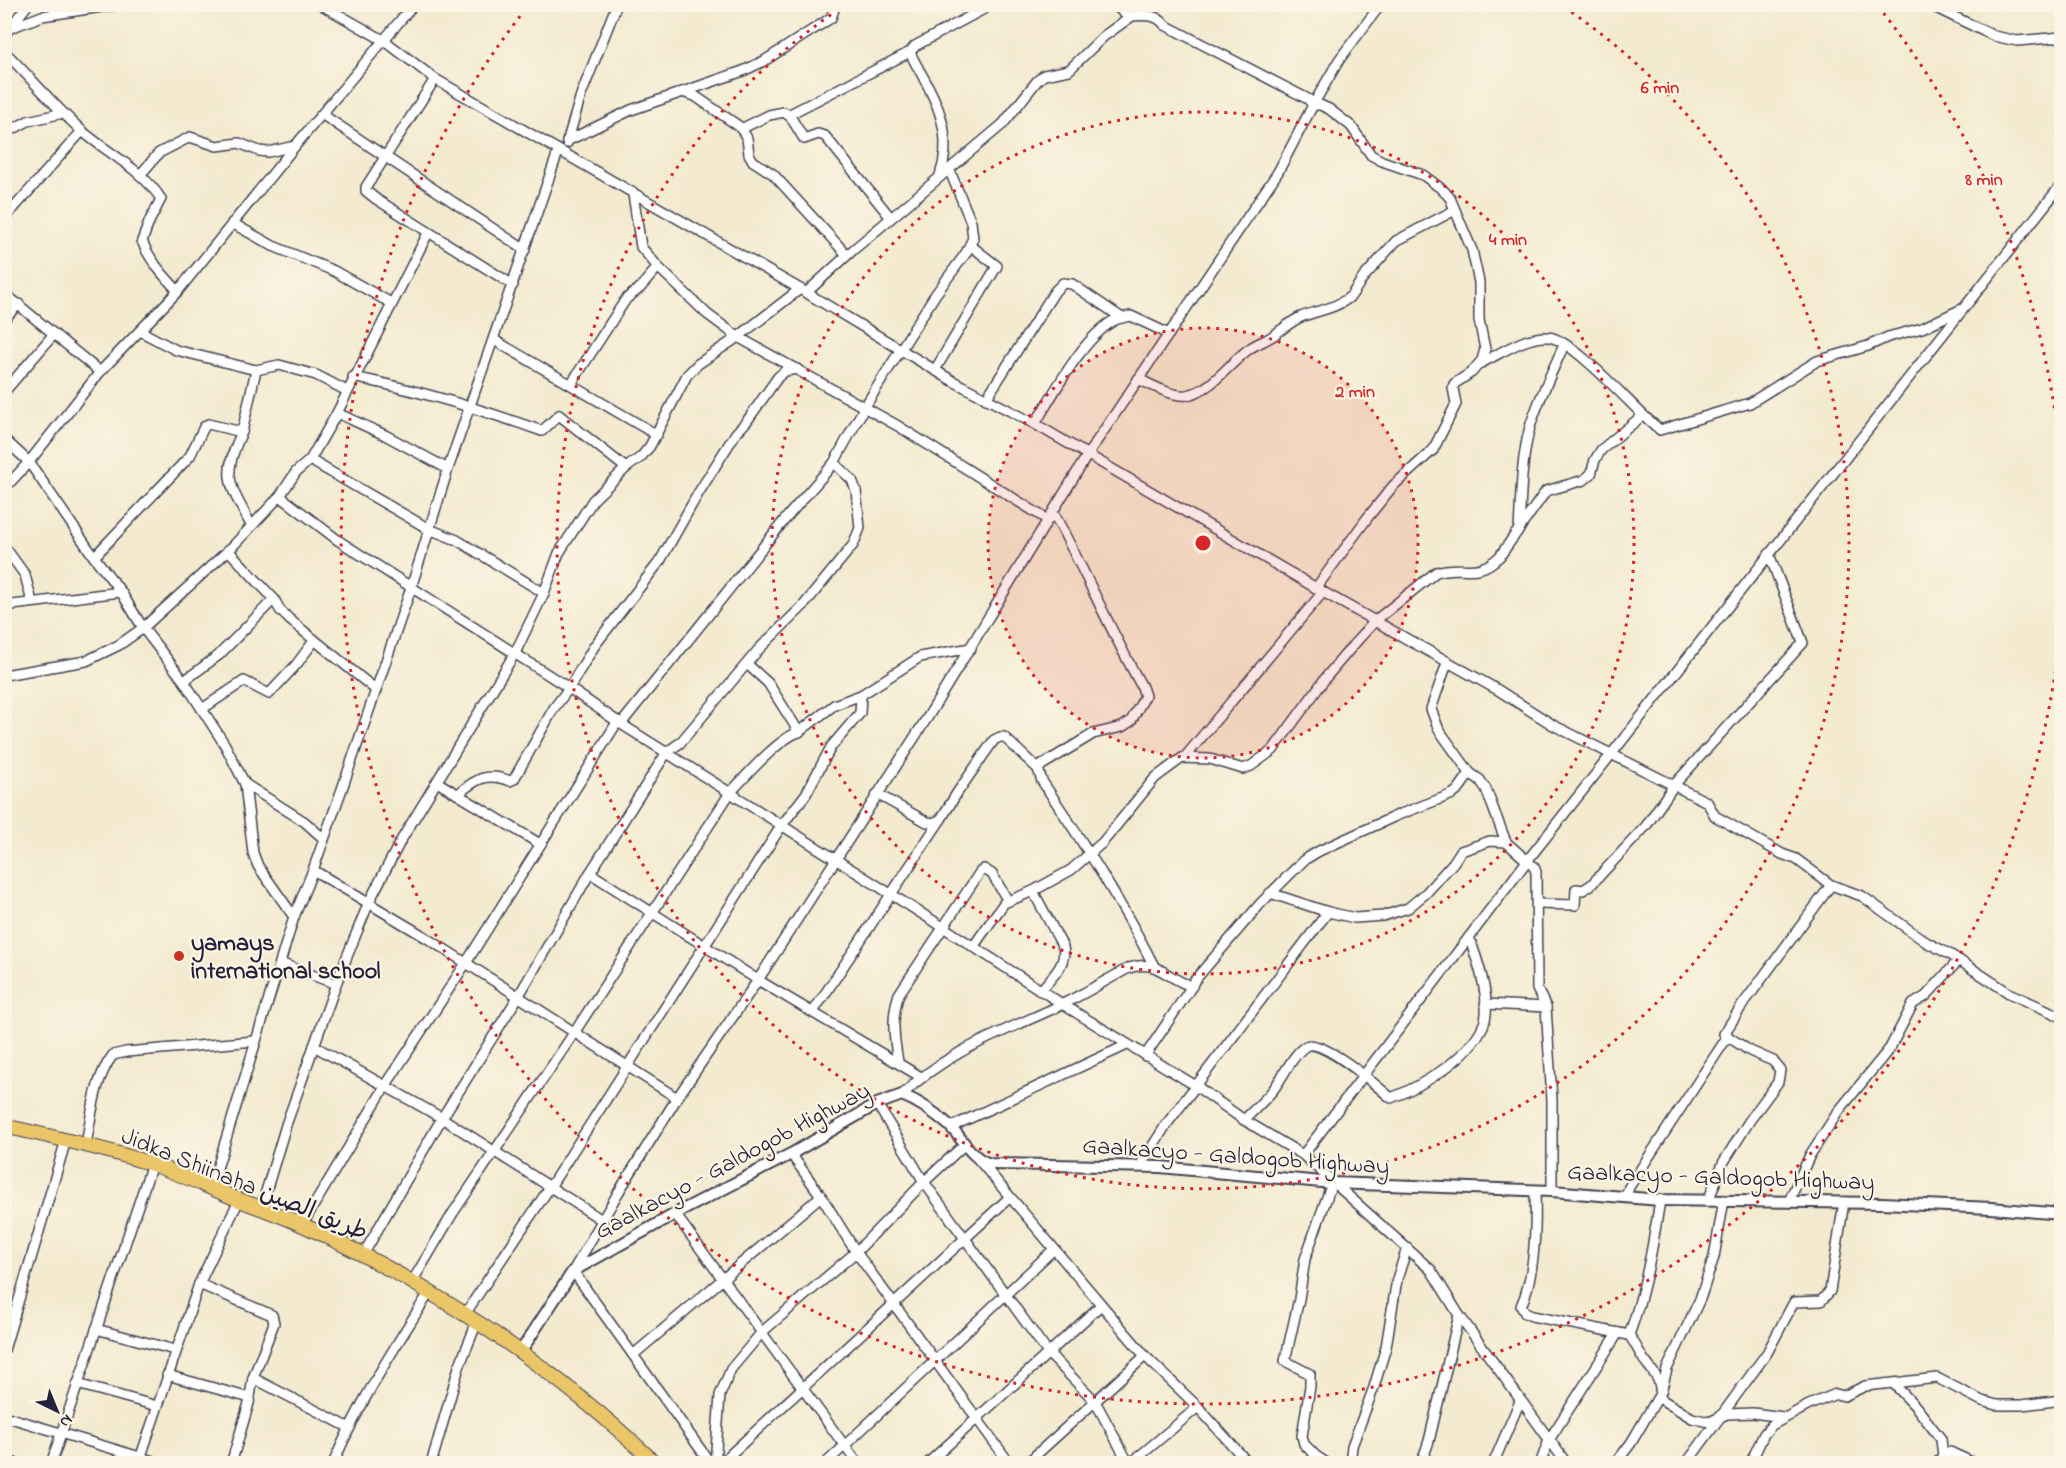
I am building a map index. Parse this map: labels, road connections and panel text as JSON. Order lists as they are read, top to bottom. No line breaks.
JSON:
{"streets":{"main road":["Jidka Shiinaha طريق الصين"],"street":["Gaalkacyo - Galdogob Highway"]},"crossings":[["Gaalkacyo - Galdogob Highway","Jidka Shiinaha طريق الصين"]],"places":["yamays international school"],"north":"bottom right","rings":["6 min","8 min","4 min","2 min"]}
